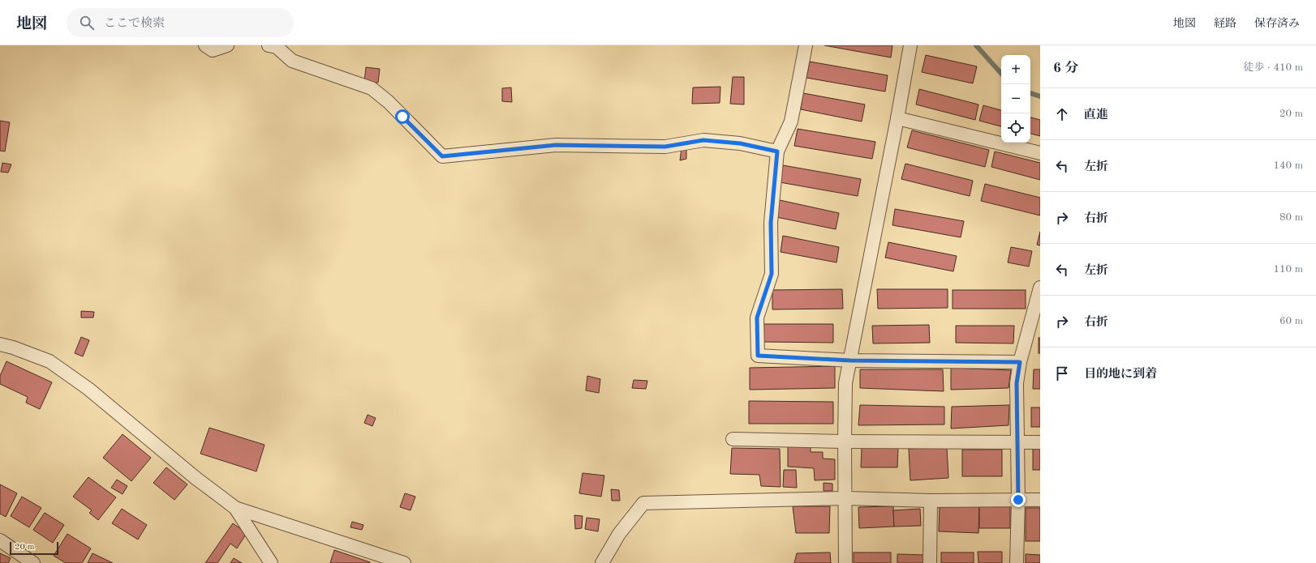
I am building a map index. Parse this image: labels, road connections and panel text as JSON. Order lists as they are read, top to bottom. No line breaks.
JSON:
{"scale_bar":"20 m","page":{"header":"地図","search":"ここで検索","nav":["地図","経路","保存済み"],"heading":["6 分","徒歩 · 410 m"],"map_buttons":["+","−"],"list":[["直進","20 m"],["左折","140 m"],["右折","80 m"],["左折","110 m"],["右折","60 m"],"目的地に到着"],"scale":"20 m"}}
